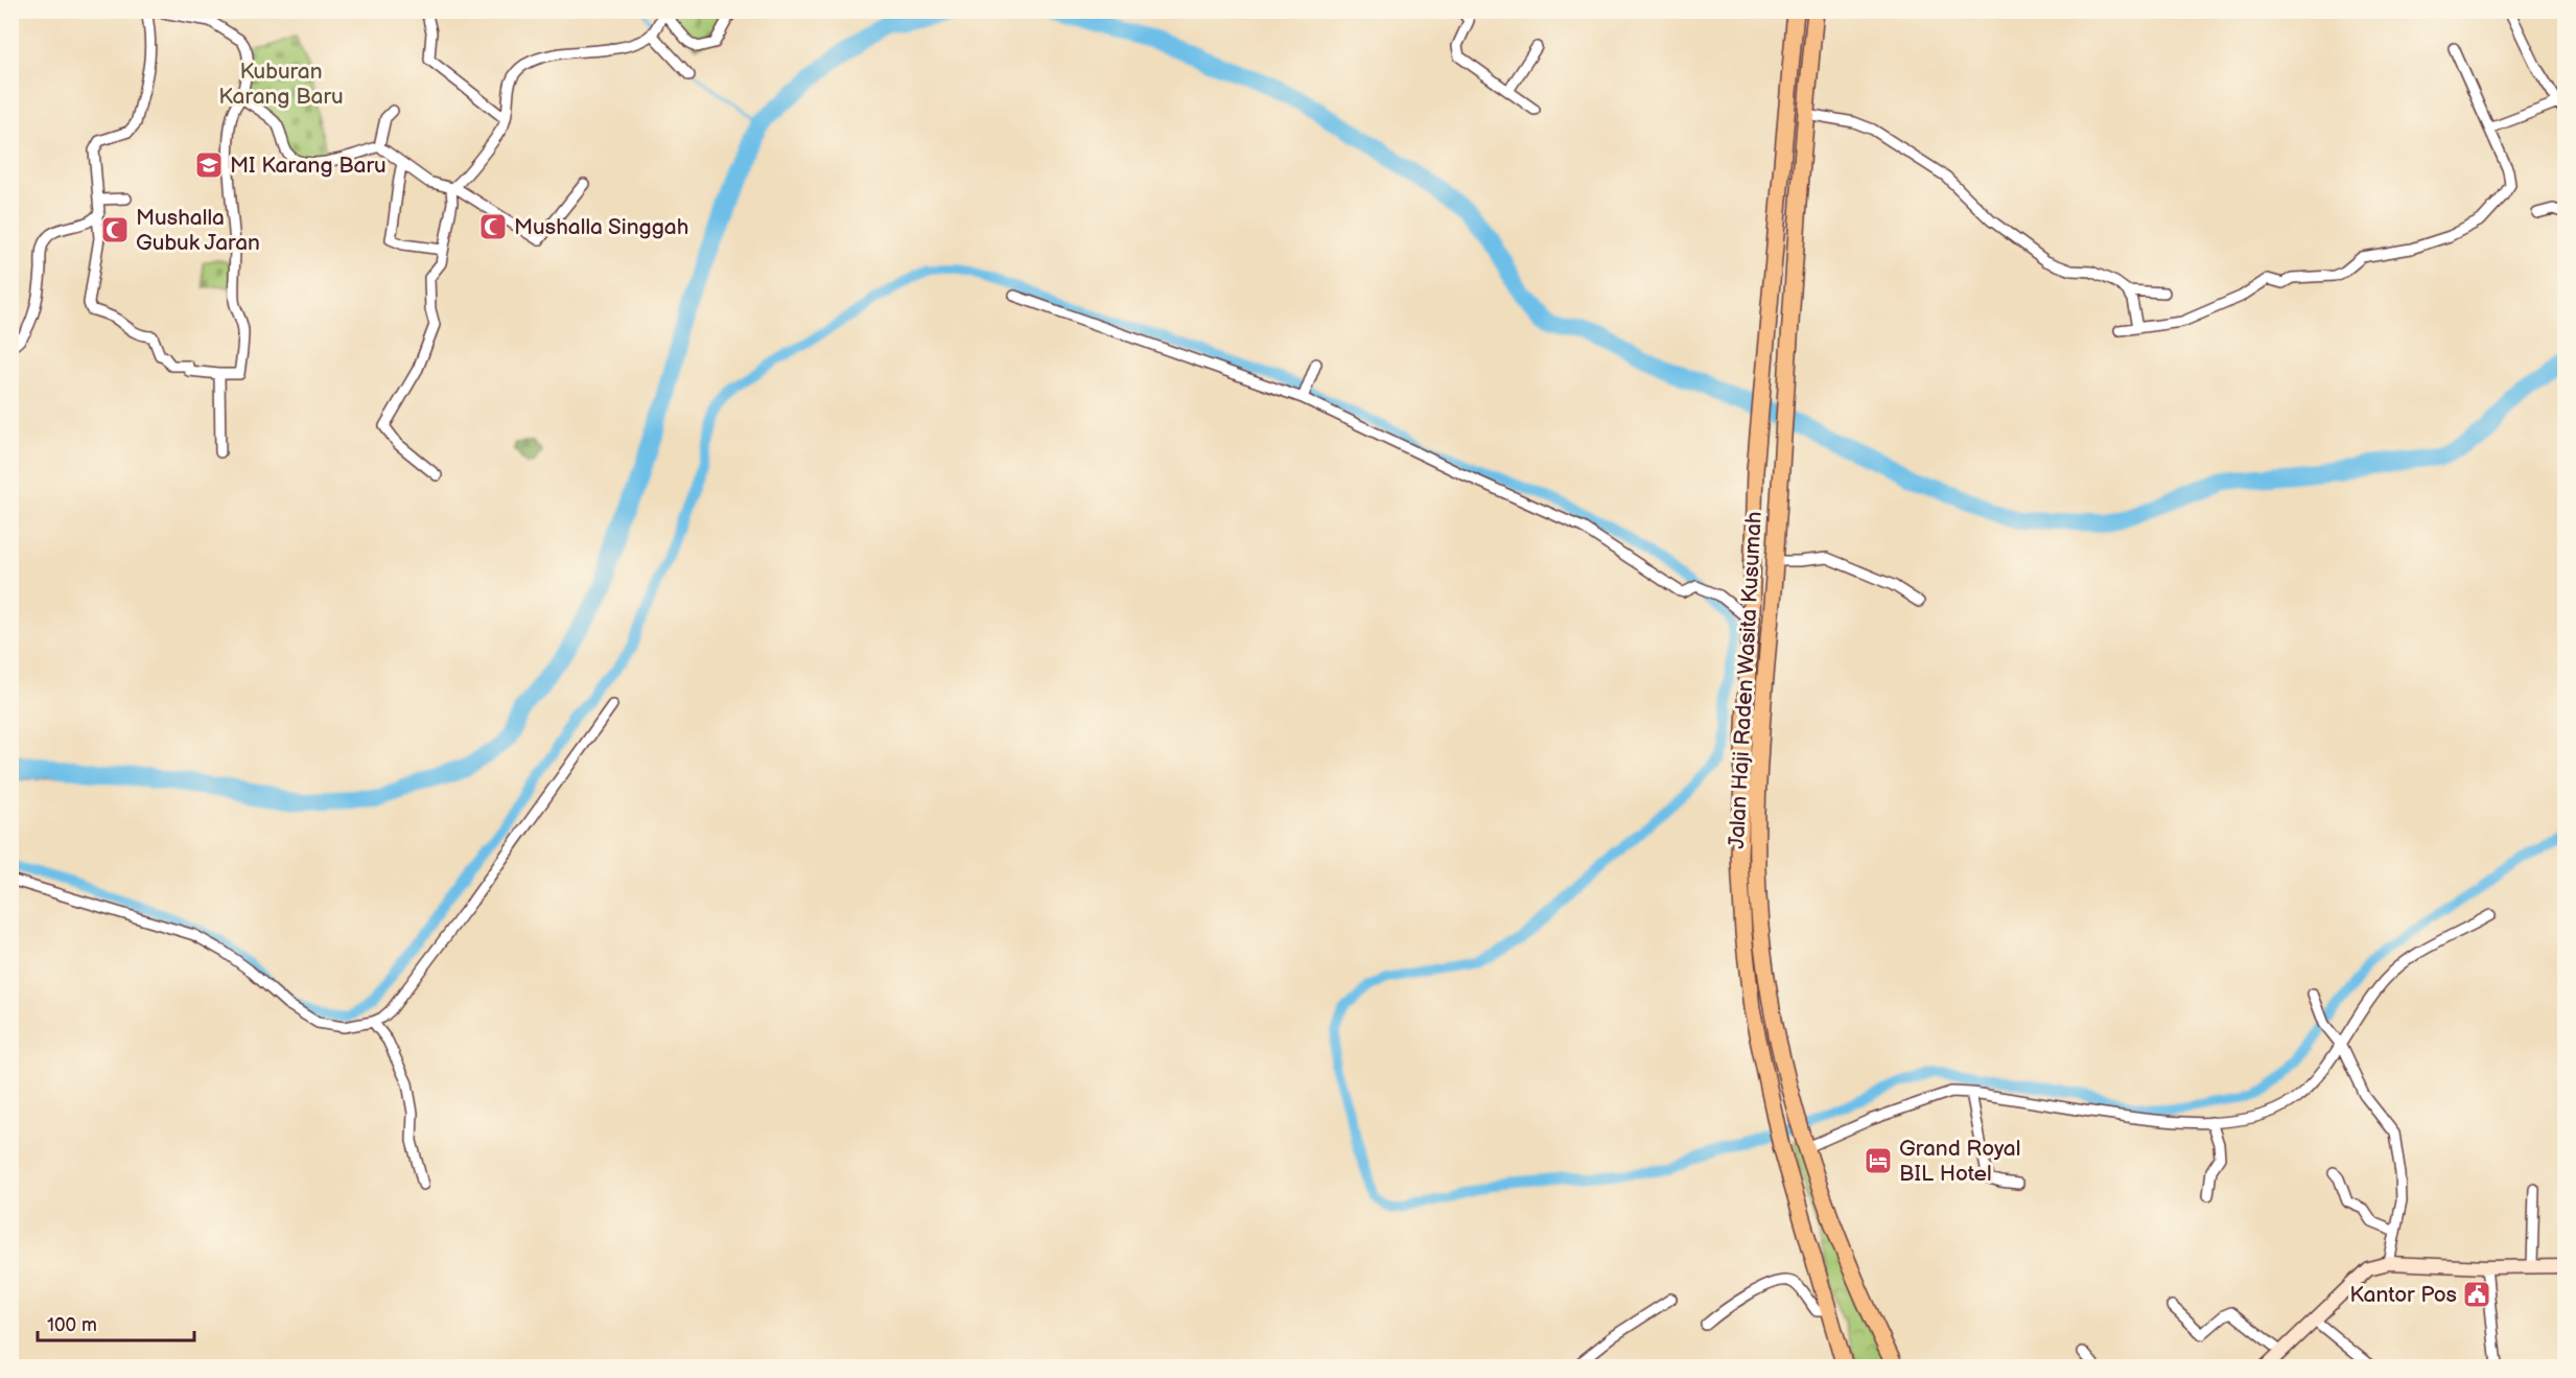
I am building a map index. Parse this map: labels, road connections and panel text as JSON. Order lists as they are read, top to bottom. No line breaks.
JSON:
{"streets":{"highway":["Jalan Haji Raden Wasita Kusumah"]},"parks":["Kuburan Karang Baru"],"places":{"school or university":["MI Karang Baru"],"mosque":["Mushalla Singgah","Mushalla Gubuk Jaran"],"hotel":["Grand Royal BIL Hotel"],"public building":["Kantor Pos"]},"scale_bar":"100 m"}
